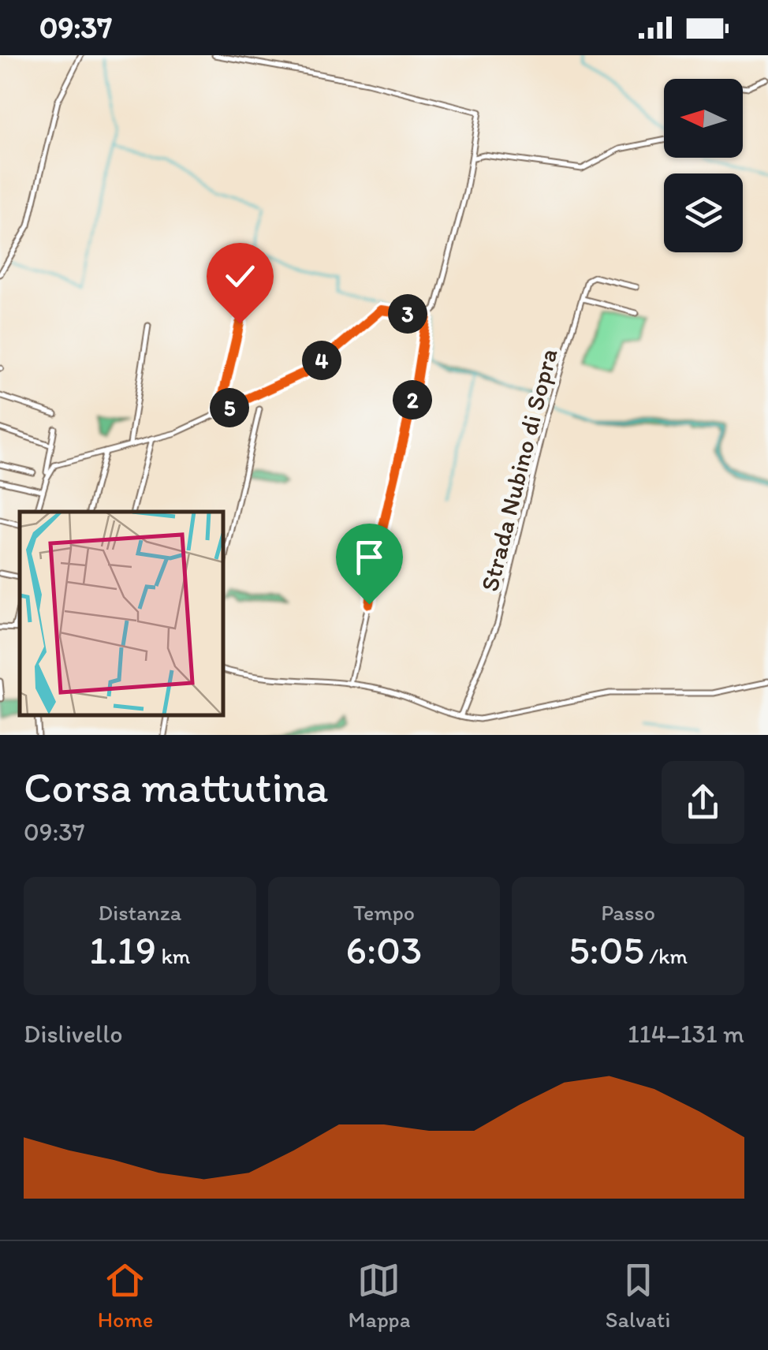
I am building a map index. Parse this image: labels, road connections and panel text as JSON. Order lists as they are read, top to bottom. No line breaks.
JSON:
{"streets":{"street":["Strada Nubino di Sopra"]},"north":"left","page":{"status":"09:37","pins":["3","4","2","5"],"heading":["Corsa mattutina","09:37"],"stats":[["Distanza","1.19 km"],["Tempo","6:03"],["Passo","5:05 /km"]],"chart":["Dislivello","114–131 m"],"tabs":["Home","Mappa","Salvati"]}}
